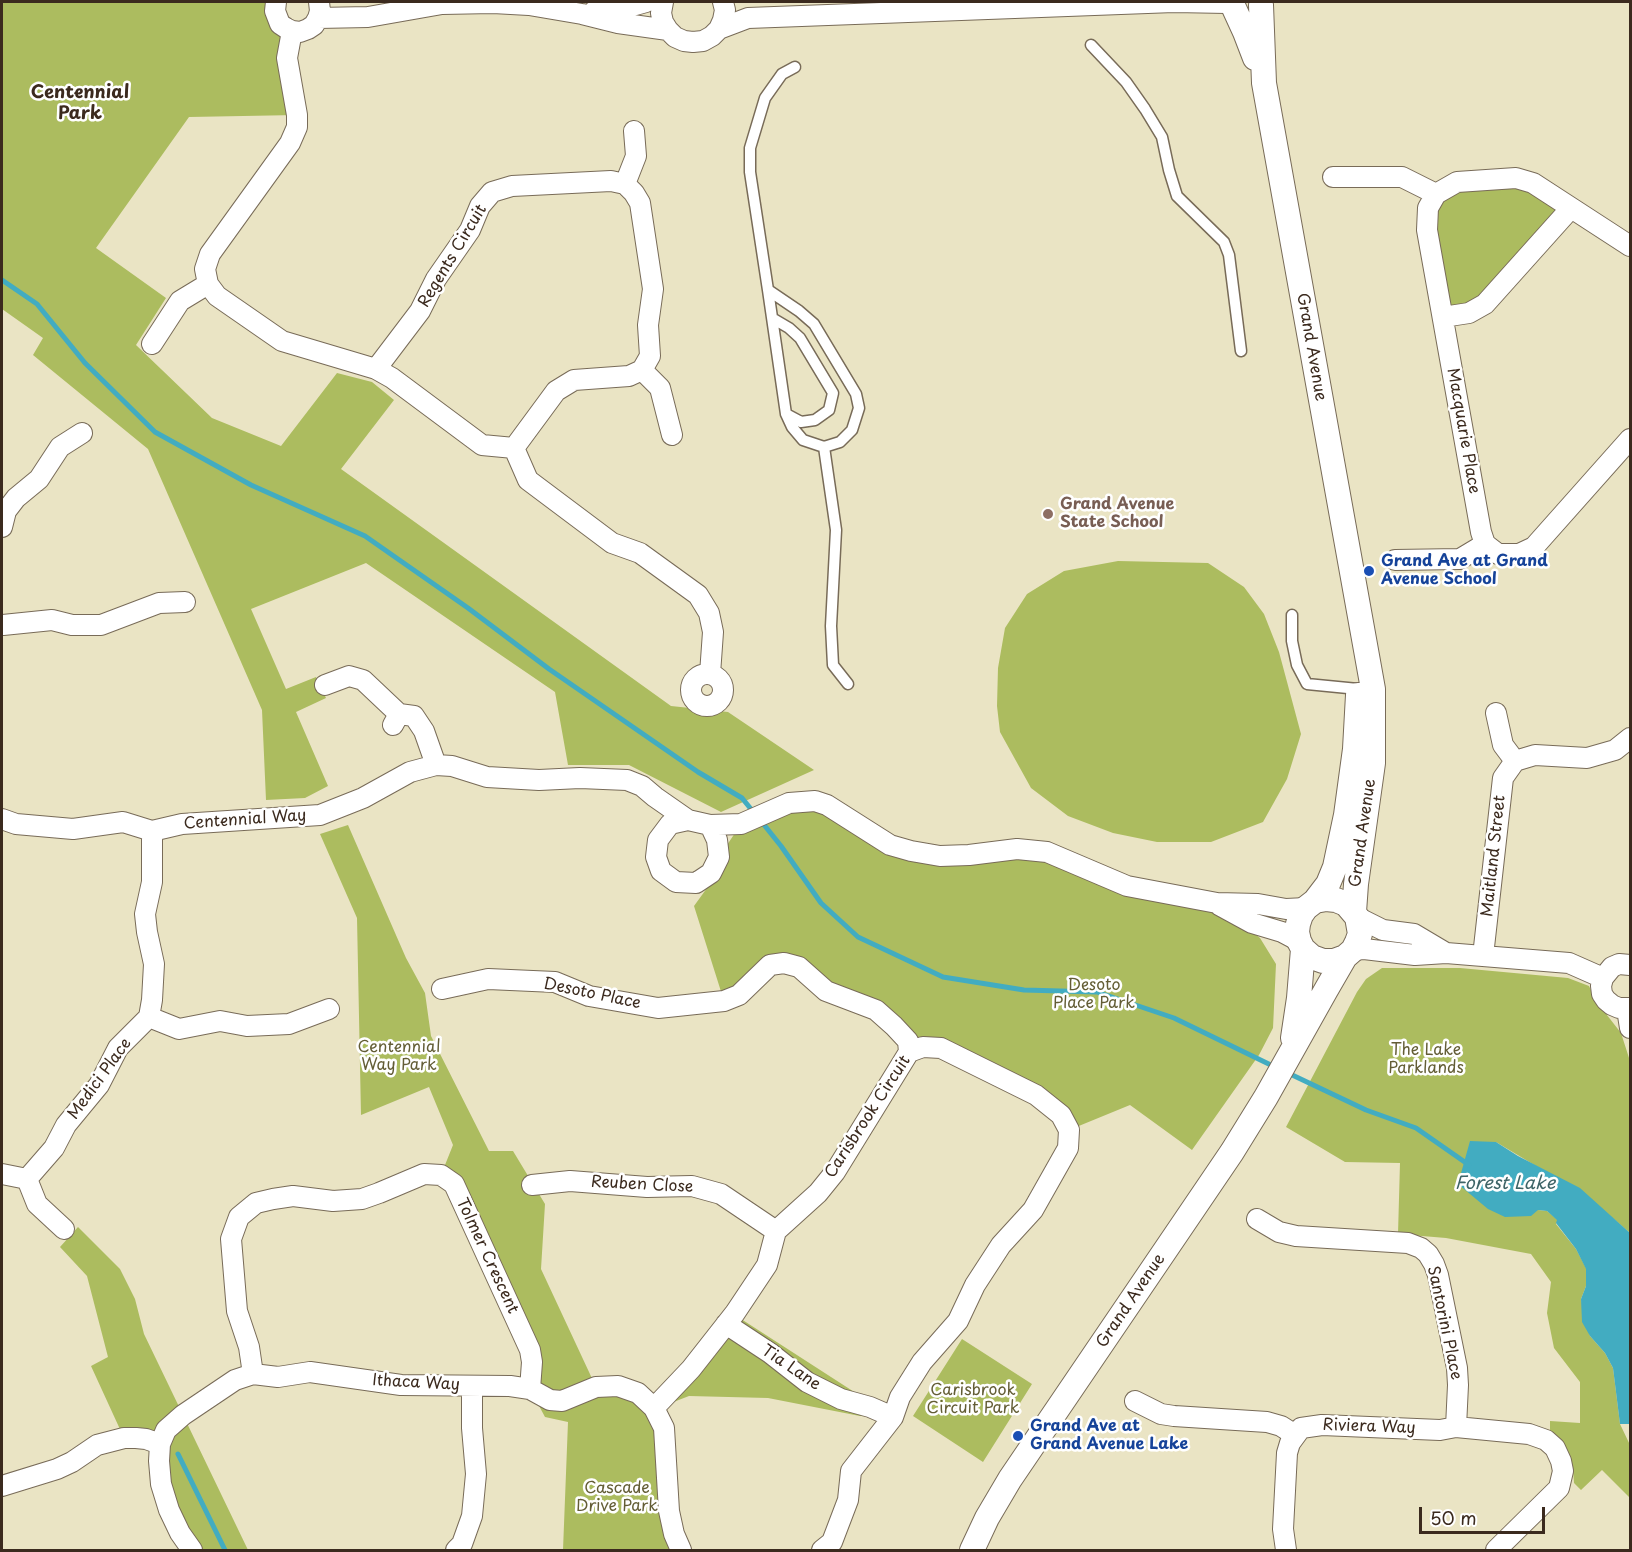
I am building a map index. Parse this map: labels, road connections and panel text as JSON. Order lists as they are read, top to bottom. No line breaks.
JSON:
{"streets":{"street":["Regents Circuit","Grand Avenue","Macquarie Place","Centennial Way","Maitland Street","Desoto Place","Medici Place","Carisbrook Circuit","Reuben Close","Tolmer Crescent","Santorini Place","Tia Lane","Ithaca Way","Riviera Way"]},"crossings":[["Grand Avenue","Centennial Way"],["Desoto Place","Carisbrook Circuit"],["Carisbrook Circuit","Reuben Close"],["Carisbrook Circuit","Tia Lane"],["Tolmer Crescent","Ithaca Way"],["Santorini Place","Riviera Way"]],"districts":["Centennial Park"],"water":["Forest Lake"],"parks":["Desoto Place Park","Centennial Way Park","The Lake Parklands","Carisbrook Circuit Park","Cascade Drive Park"],"places":["Grand Avenue State School","Grand Ave at Grand Avenue School","Grand Ave at Grand Avenue Lake"],"scale_bar":"50 m"}
